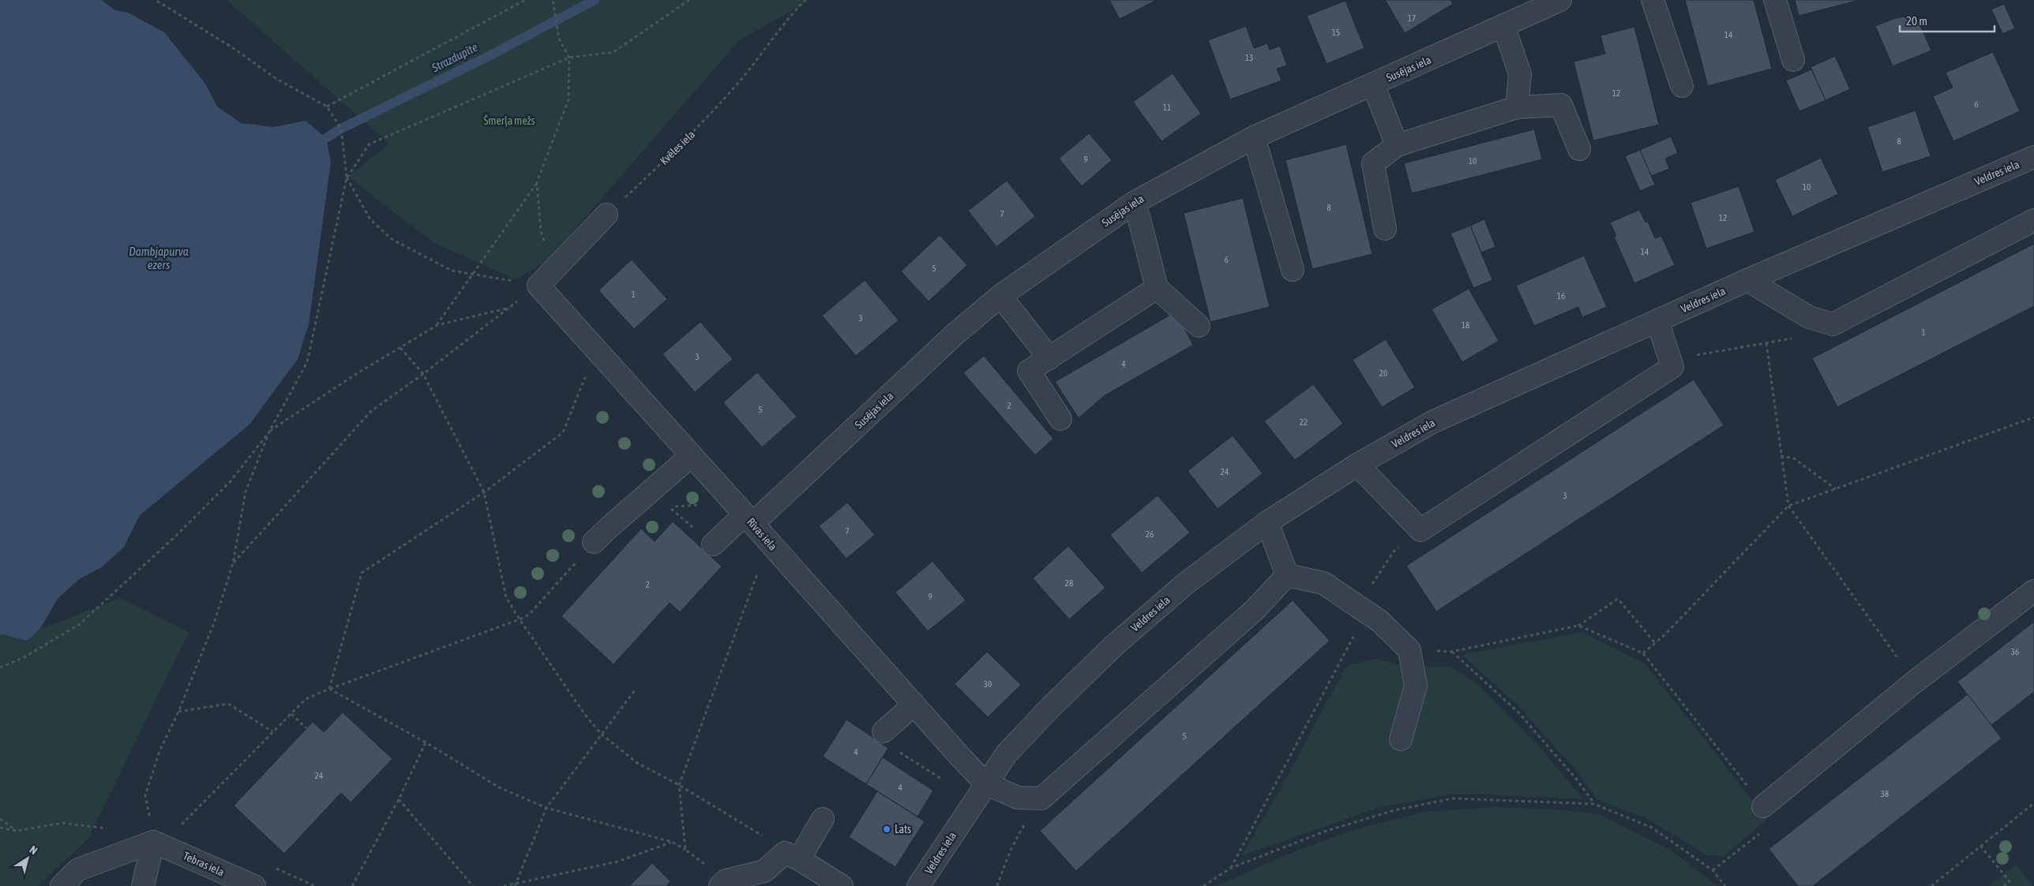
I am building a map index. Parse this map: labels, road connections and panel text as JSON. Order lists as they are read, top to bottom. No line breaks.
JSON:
{"streets":{"street":["Susējas iela","Veldres iela","Rīvas iela","Tebras iela"],"path":["Kvēles iela"]},"crossings":[["Susējas iela","Rīvas iela"],["Veldres iela","Rīvas iela"]],"water":["Strazdupīte","Dambjapurva ezers"],"parks":["Šmerļa mežs"],"places":["Lats"],"house_numbers":["17","15","14","13","12","6","11","8","9","10","10","8","7","12","14","6","5","1","16","3","18","1","3","4","20","2","5","22","24","3","7","26","28","2","9","36","30","5","4","24","4","38"],"scale_bar":"20 m","north":"top right"}
